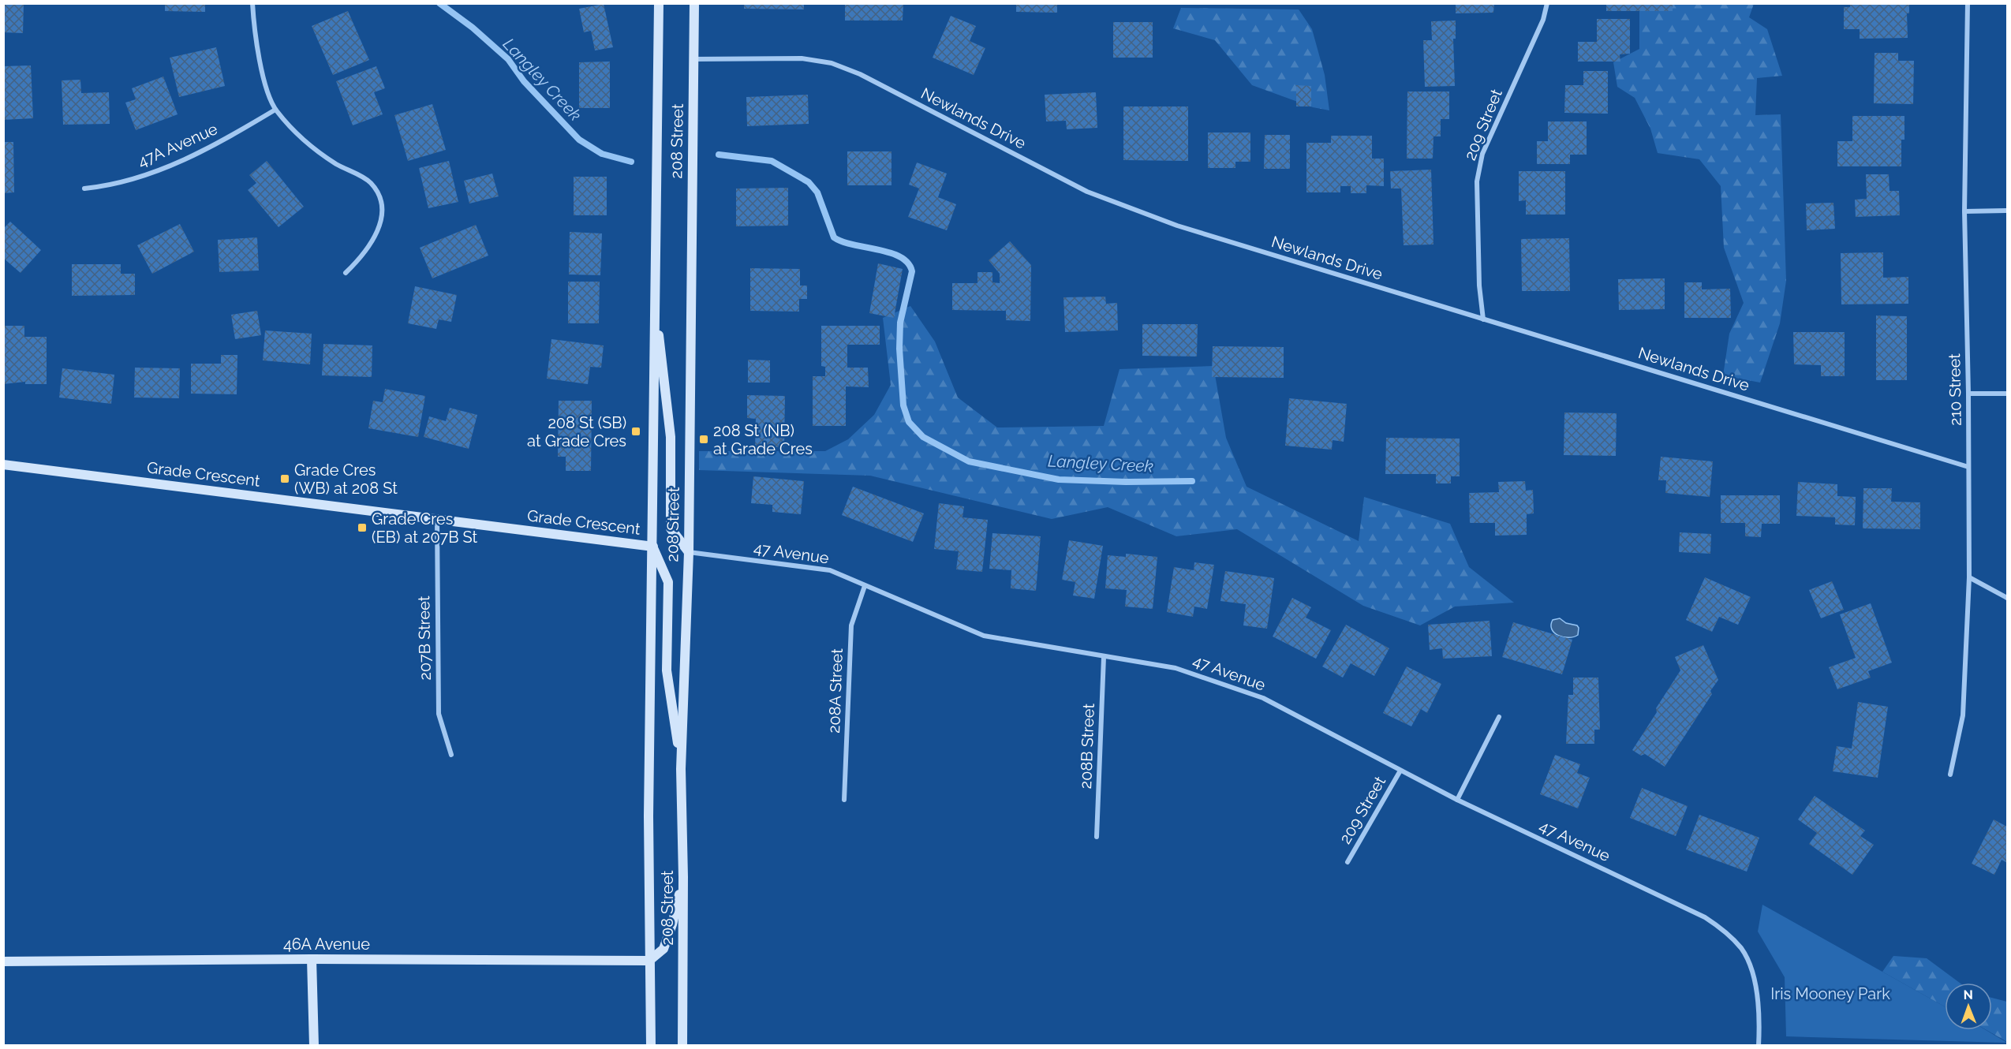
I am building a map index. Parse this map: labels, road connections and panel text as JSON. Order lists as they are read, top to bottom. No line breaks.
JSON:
{"streets":{"main road":["208 Street","Grade Crescent","46A Avenue"],"street":["Newlands Drive","209 Street","47A Avenue","210 Street","47 Avenue","207B Street","208A Street","208B Street"]},"crossings":[["Newlands Drive","209 Street"],["Newlands Drive","208 Street"],["Newlands Drive","210 Street"],["209 Street","47 Avenue"],["208 Street","Grade Crescent"],["208 Street","47 Avenue"],["208 Street","46A Avenue"],["Grade Crescent","207B Street"],["47 Avenue","208A Street"],["47 Avenue","208B Street"]],"water":["Langley Creek"],"parks":["Iris Mooney Park"],"places":{"transit":["208 St (SB) at Grade Cres","208 St (NB) at Grade Cres","Grade Cres (WB) at 208 St","Grade Cres (EB) at 207B St"]},"north":"top"}
